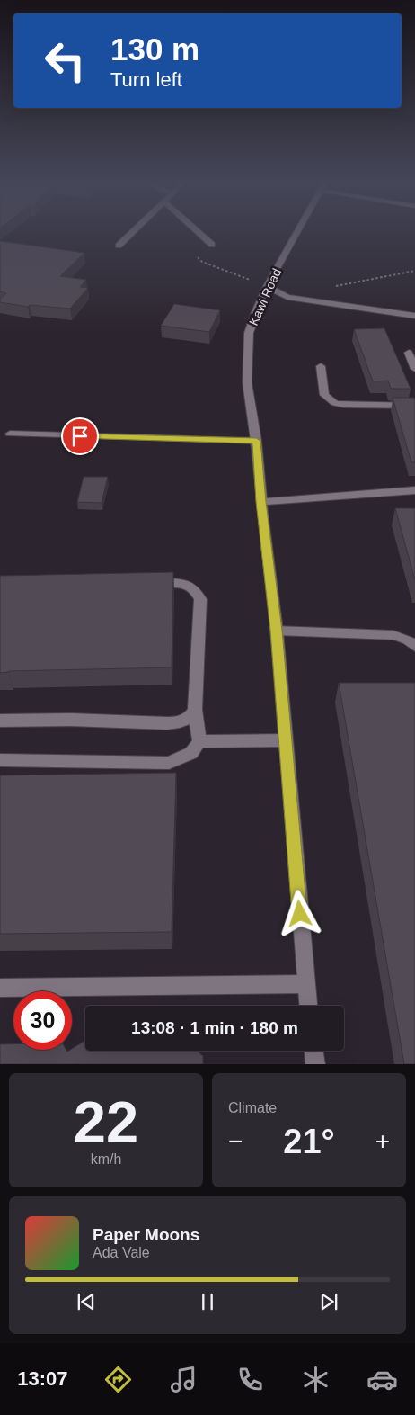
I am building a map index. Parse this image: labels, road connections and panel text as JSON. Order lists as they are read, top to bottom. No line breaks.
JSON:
{"streets":{"street":["Kawi Road"]},"page":{"turn":["130 m","Turn left"],"limit":"30","trip":"13:08 · 1 min · 180 m","tile":[["22","km/h"],"Climate"],"heat":["−","21°","+"],"song":["Paper Moons","Ada Vale"],"tabs":"13:07"}}
